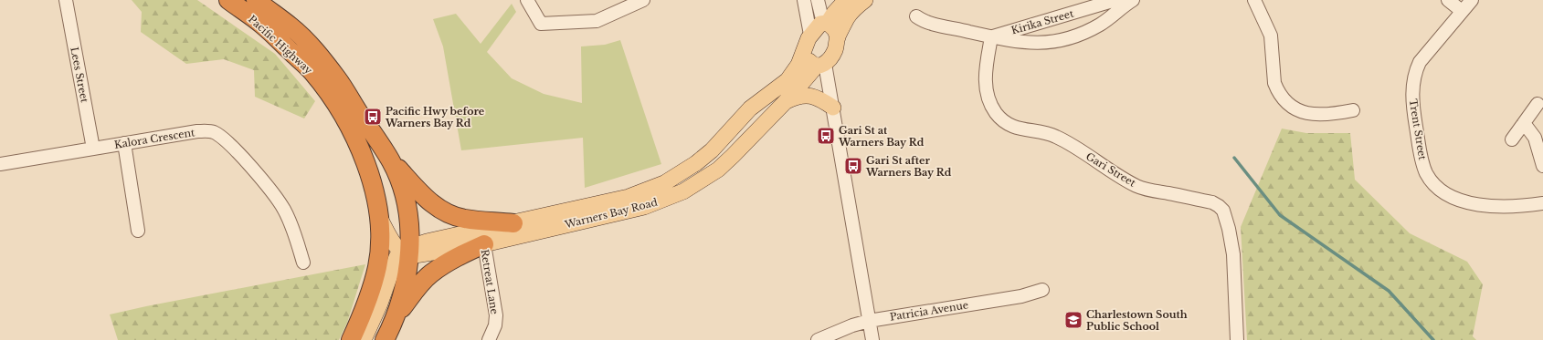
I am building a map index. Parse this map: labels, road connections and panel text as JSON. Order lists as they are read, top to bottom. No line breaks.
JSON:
{"streets":{"highway":["Pacific Highway"],"main road":["Warners Bay Road"],"street":["Kirika Street","Lees Street","Trent Street","Kalora Crescent","Gari Street","Retreat Lane","Patricia Avenue"]},"crossings":[["Kirika Street","Gari Street"],["Pacific Highway","Warners Bay Road"],["Lees Street","Kalora Crescent"],["Warners Bay Road","Retreat Lane"]],"places":{"bus stop":["Pacific Hwy before Warners Bay Rd","Gari St at Warners Bay Rd","Gari St after Warners Bay Rd"],"school or university":["Charlestown South Public School"]}}
